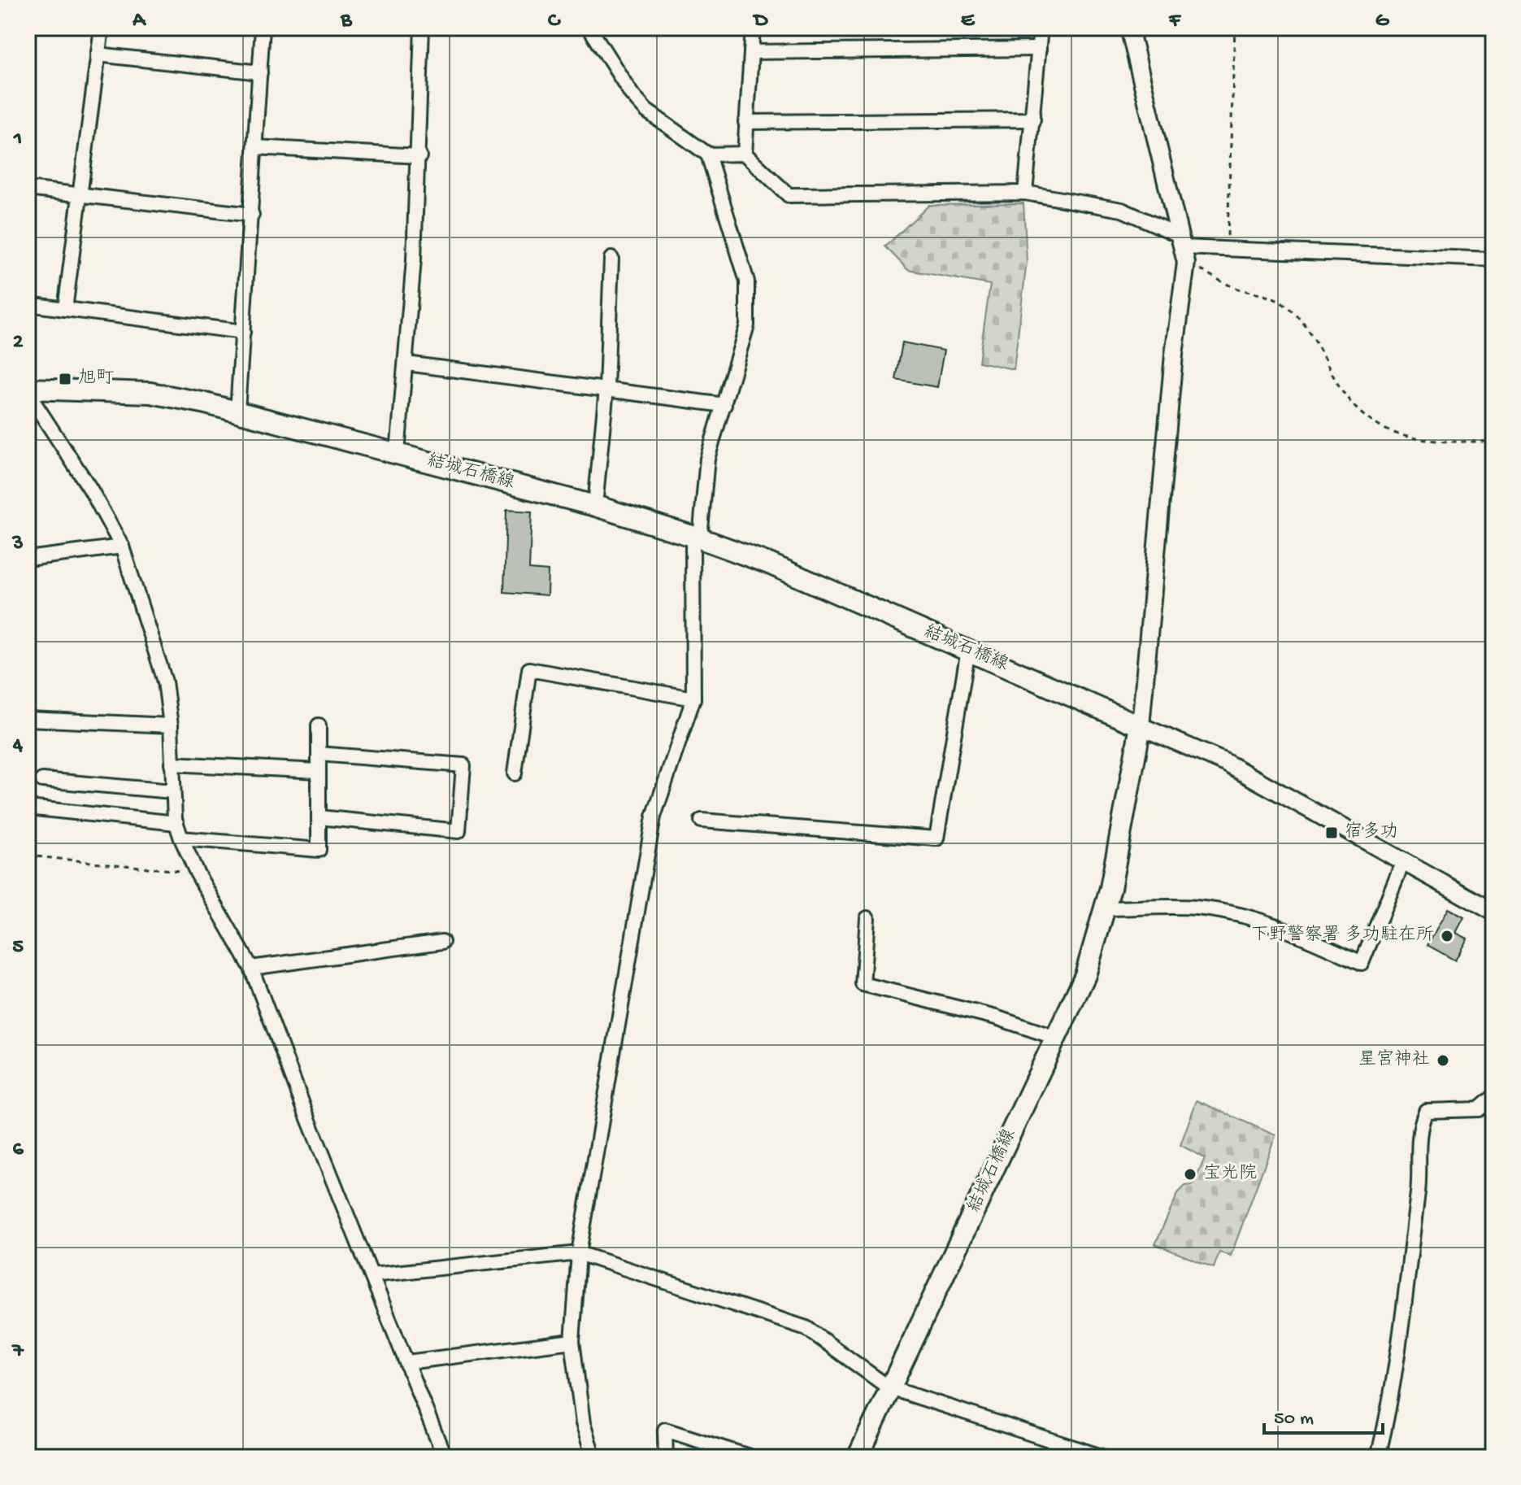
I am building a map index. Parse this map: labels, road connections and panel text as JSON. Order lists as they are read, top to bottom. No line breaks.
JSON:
{"streets":{"main road":["結城石橋線"]},"places":{"transit":["旭町","宿多功"],"other":["下野警察署 多功駐在所","星宮神社","宝光院"]},"scale_bar":"50 m","grid":{"columns":["A","B","C","D","E","F","G"],"rows":["1","2","3","4","5","6","7"]}}
